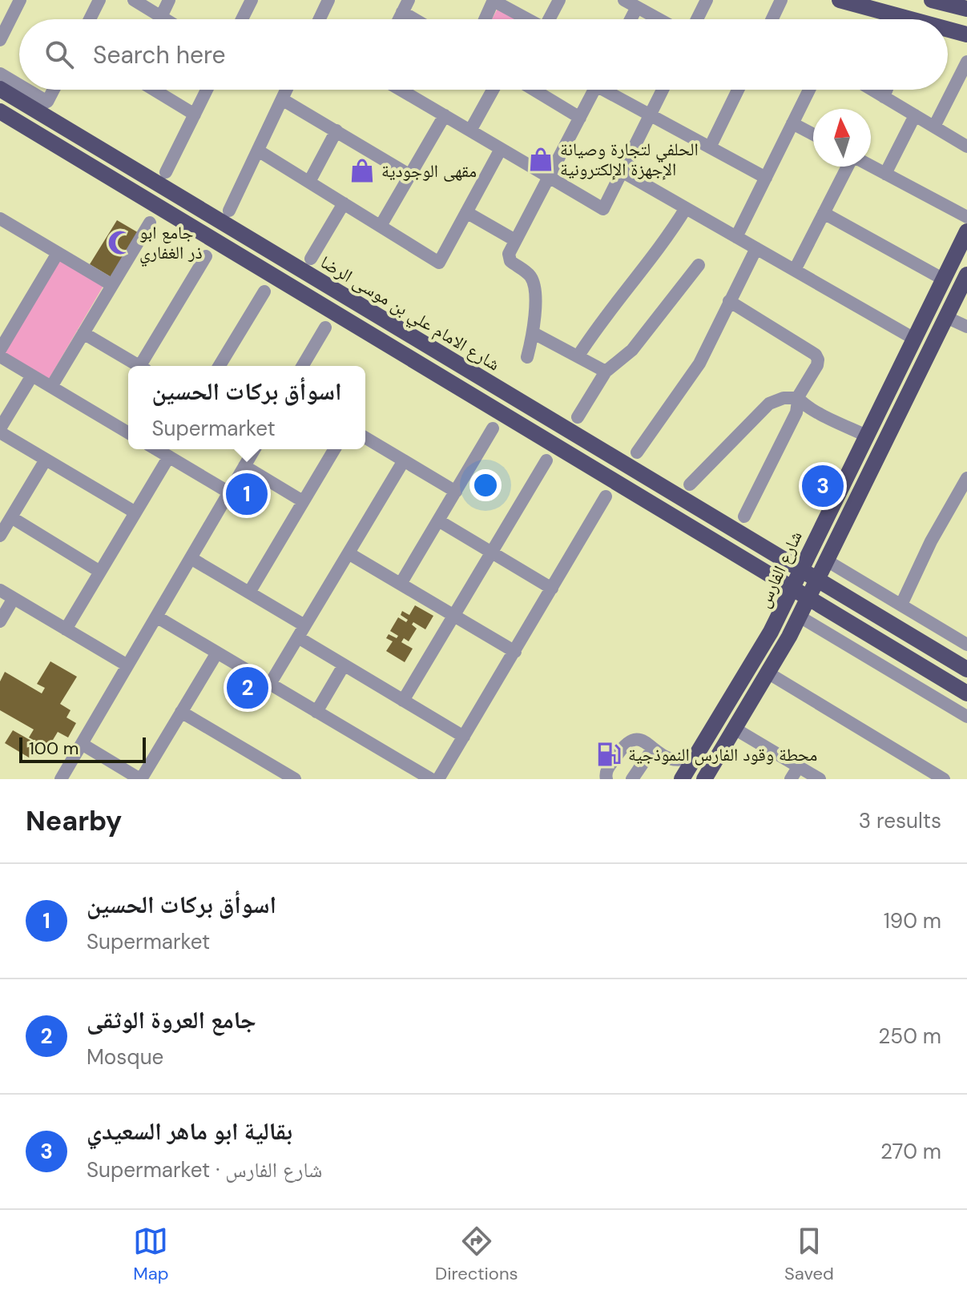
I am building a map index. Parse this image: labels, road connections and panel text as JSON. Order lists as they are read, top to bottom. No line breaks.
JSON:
{"streets":{"main road":["شارع الامام علي بن موسى الرضا","شارع الفارس"]},"crossings":[["شارع الامام علي بن موسى الرضا","شارع الفارس"]],"places":{"shop":["الحلفي لتجارة وصيانة الإجهزة الإلكترونية","مقهى الوجودية"],"mosque":["جامع ابو ذر الغفاري"],"fuel station":["محطة وقود الفارس النموذجية"]},"scale_bar":"100 m","north":"top","page":{"search":"Search here","popup":["اسوأق بركات الحسين","Supermarket"],"pins":["3","1","2"],"scale":"100 m","heading":["Nearby","3 results"],"list":[{"mark":"1","name":"اسوأق بركات الحسين","note":"Supermarket","value":"190 m"},{"mark":"2","name":"جامع العروة الوثقى","note":"Mosque","value":"250 m"},{"mark":"3","name":"بقالية ابو ماهر السعيدي","note":"Supermarket · شارع الفارس","value":"270 m"}],"nav":["Map","Directions","Saved"]}}
